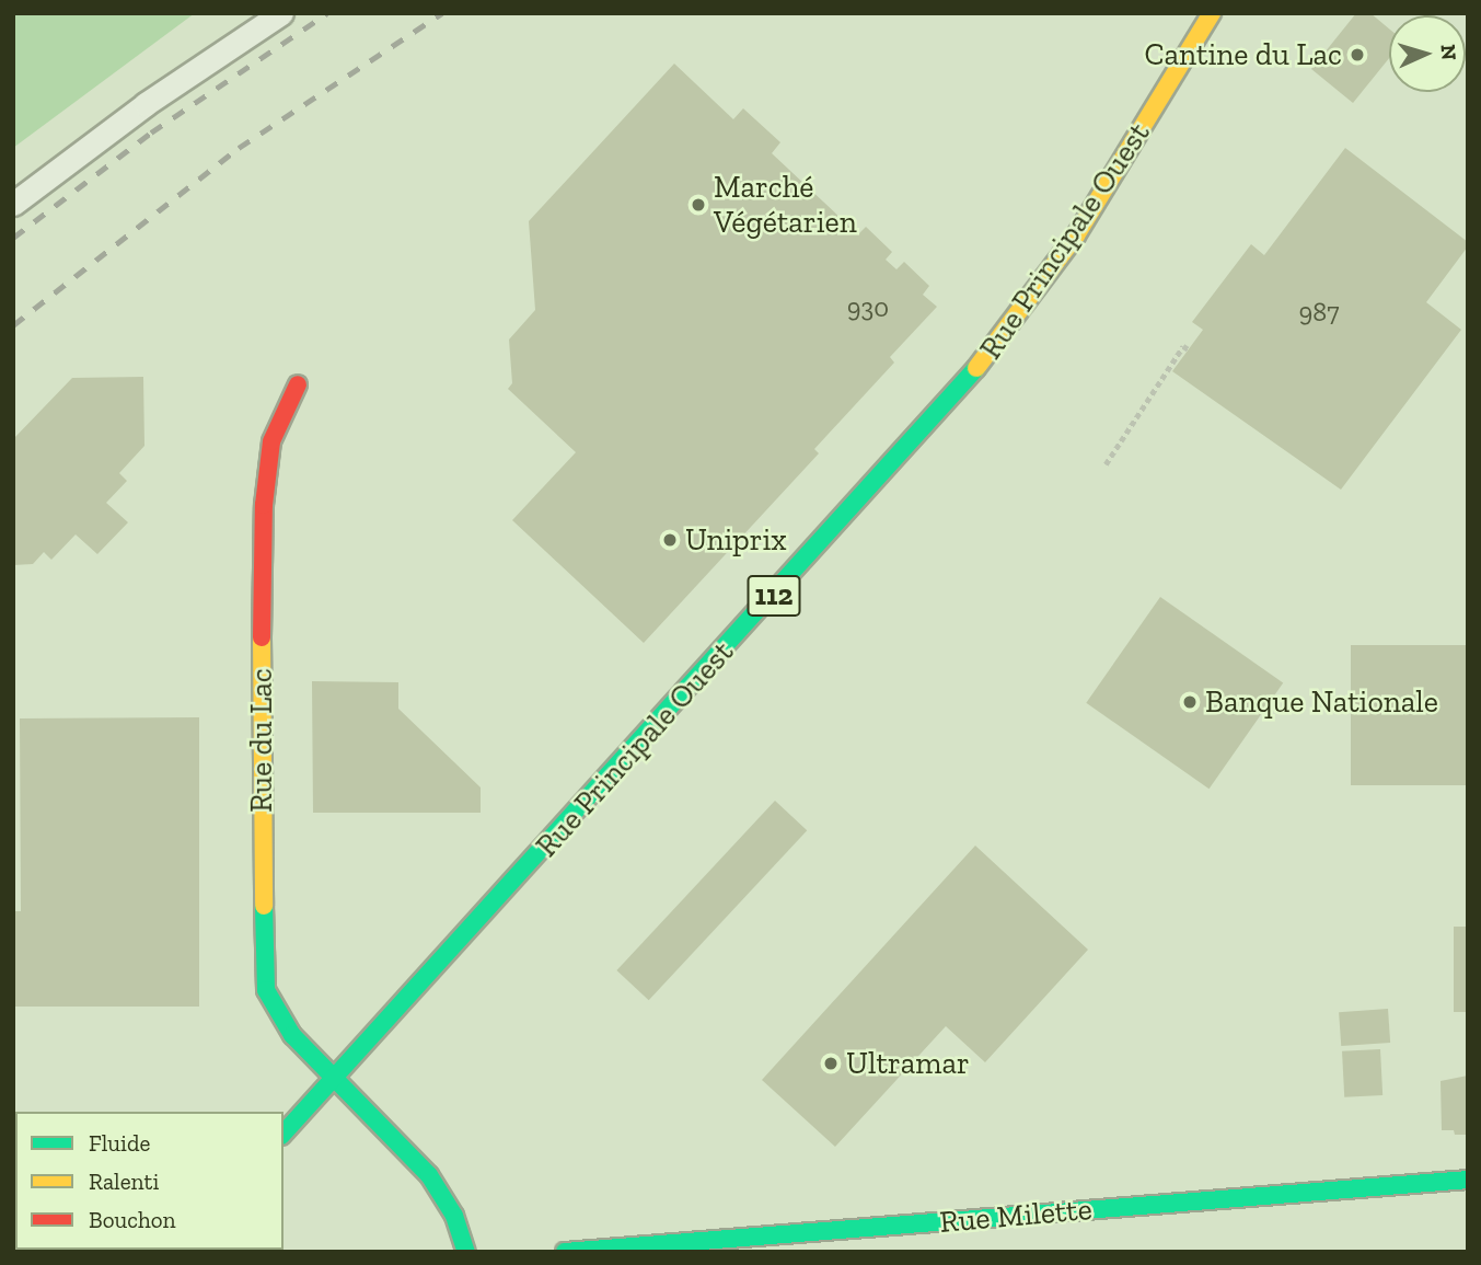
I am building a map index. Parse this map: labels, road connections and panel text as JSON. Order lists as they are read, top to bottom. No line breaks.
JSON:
{"streets":{"street":["Rue Principale Ouest","112","Rue du Lac","Rue Milette"]},"crossings":[["Rue Principale Ouest","Rue du Lac"]],"places":["Cantine du Lac","Marché Végétarien","Uniprix","Banque Nationale","Ultramar"],"house_numbers":["930","987"],"legend":["Fluide","Ralenti","Bouchon"],"north":"right"}
